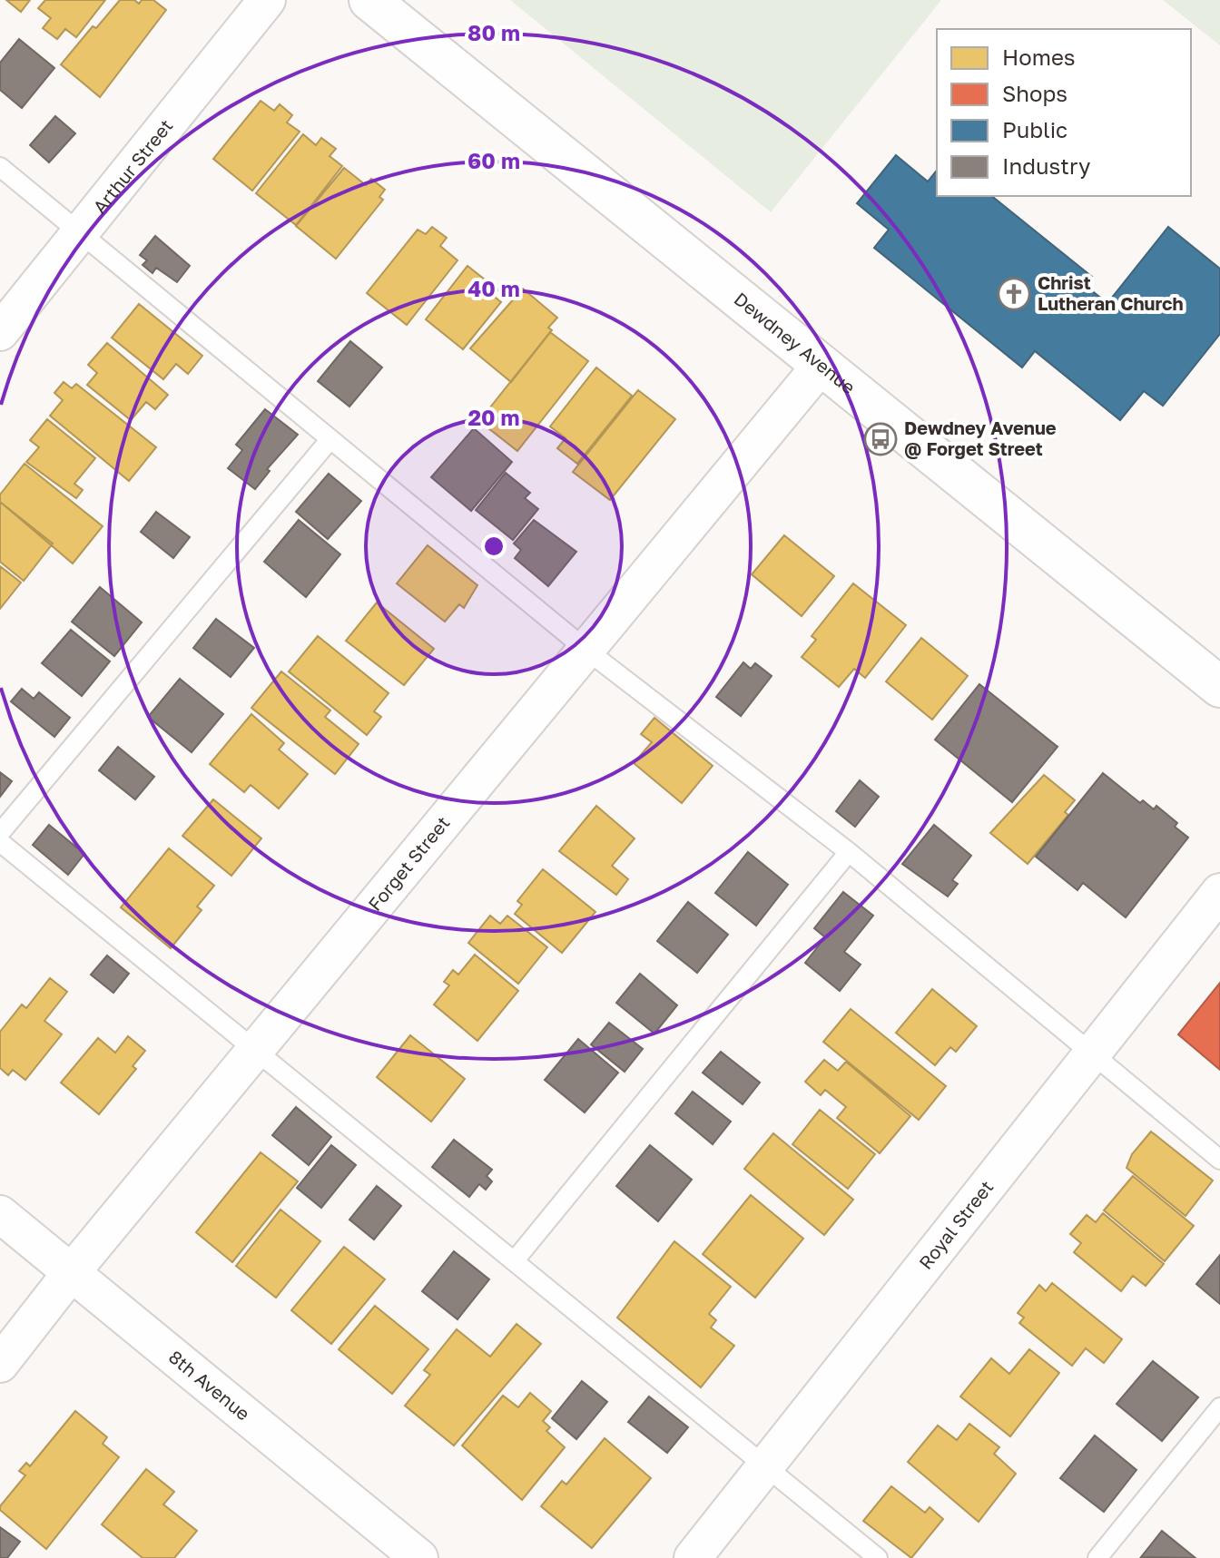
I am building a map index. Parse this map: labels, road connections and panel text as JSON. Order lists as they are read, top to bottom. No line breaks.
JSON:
{"streets":{"main road":["Dewdney Avenue"],"street":["Arthur Street","Forget Street","Royal Street","8th Avenue"]},"crossings":[["Dewdney Avenue","Forget Street"],["Forget Street","8th Avenue"]],"places":{"church":["Christ Lutheran Church"],"bus stop":["Dewdney Avenue @ Forget Street"]},"legend":["Homes","Shops","Public","Industry"],"rings":["80 m","60 m","40 m","20 m"]}
